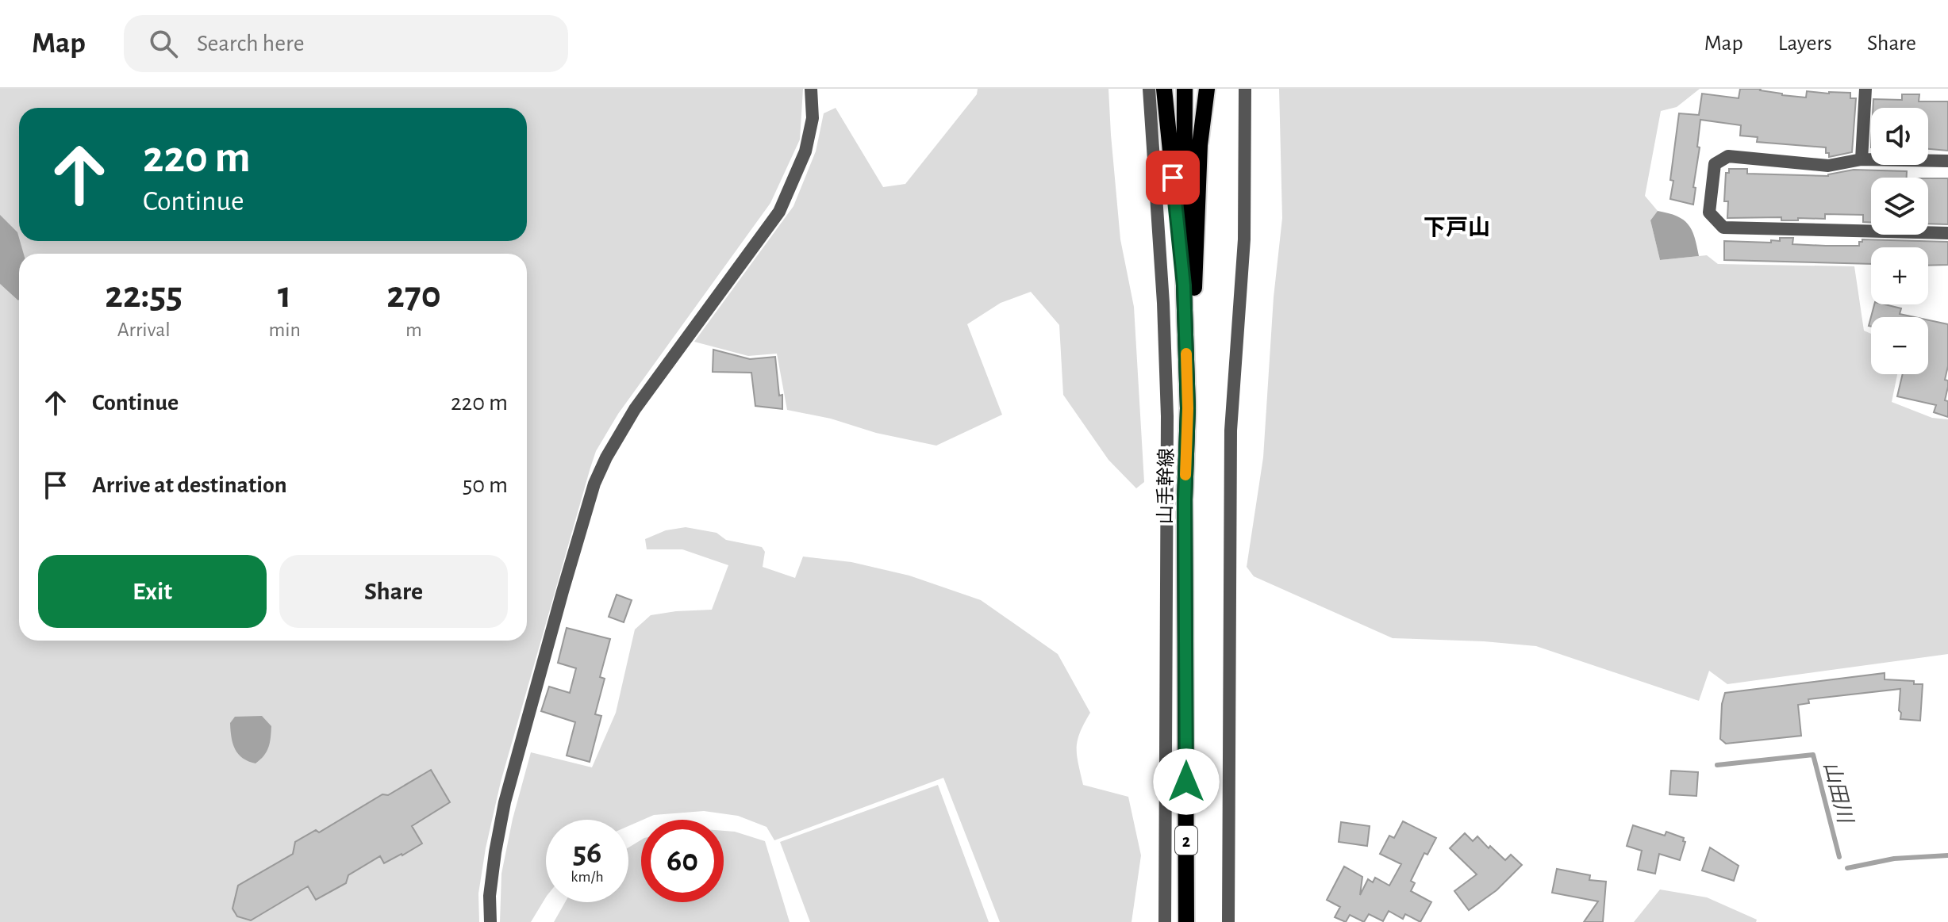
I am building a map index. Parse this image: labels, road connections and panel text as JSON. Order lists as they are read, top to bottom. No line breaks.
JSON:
{"streets":{"main road":["山手幹線","2"]},"districts":["下戸山"],"water":["山田川"],"page":{"header":"Map","search":"Search here","nav":["Map","Layers","Share"],"map_buttons":["+","−"],"turn":["220 m","Continue"],"eta":["22:55","Arrival","1","min","270","m"],"list":[{"name":"Continue","value":"220 m"},{"name":"Arrive at destination","value":"50 m"}],"buttons":["Exit","Share"],"speed":"56 km/h","limit":"60"}}
